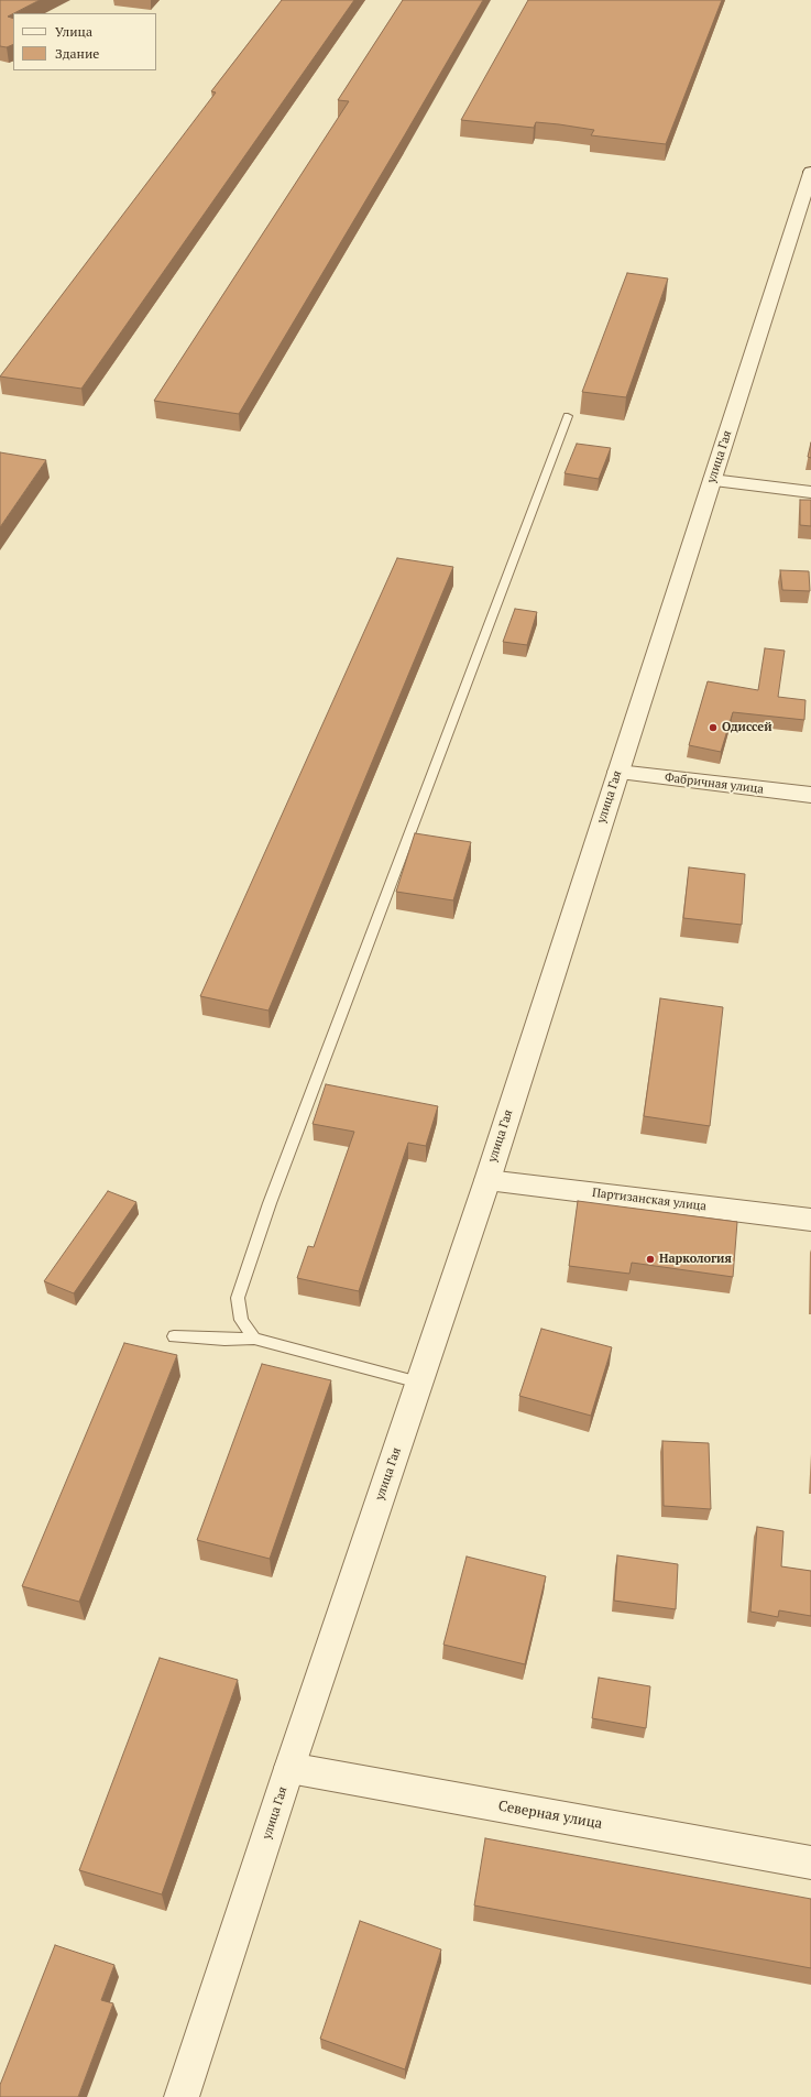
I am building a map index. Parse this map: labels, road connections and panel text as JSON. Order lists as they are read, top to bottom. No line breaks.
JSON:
{"streets":{"street":["улица Гая","Фабричная улица","Партизанская улица","Северная улица"]},"crossings":[["улица Гая","Фабричная улица"],["улица Гая","Партизанская улица"],["улица Гая","Северная улица"]],"places":["Одиссей","Наркология"],"legend":["Улица","Здание"]}
